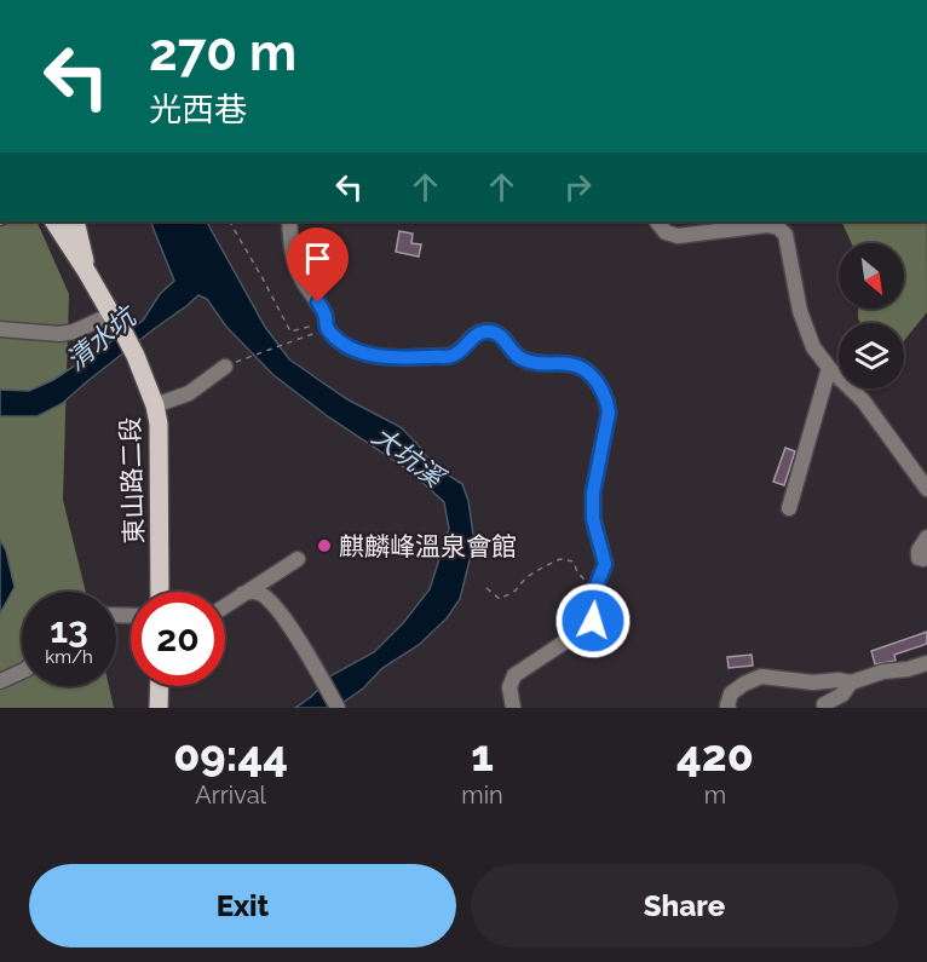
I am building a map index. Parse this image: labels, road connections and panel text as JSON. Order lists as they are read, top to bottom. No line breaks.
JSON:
{"streets":{"main road":["東山路二段"]},"water":["清水坑","大坑溪"],"places":["麒麟峰溫泉會館"],"north":"bottom right","page":{"turn":["270 m","光西巷"],"speed":"13 km/h","limit":"20","eta":["09:44","Arrival","1","min","420","m"],"buttons":["Exit","Share"]}}
